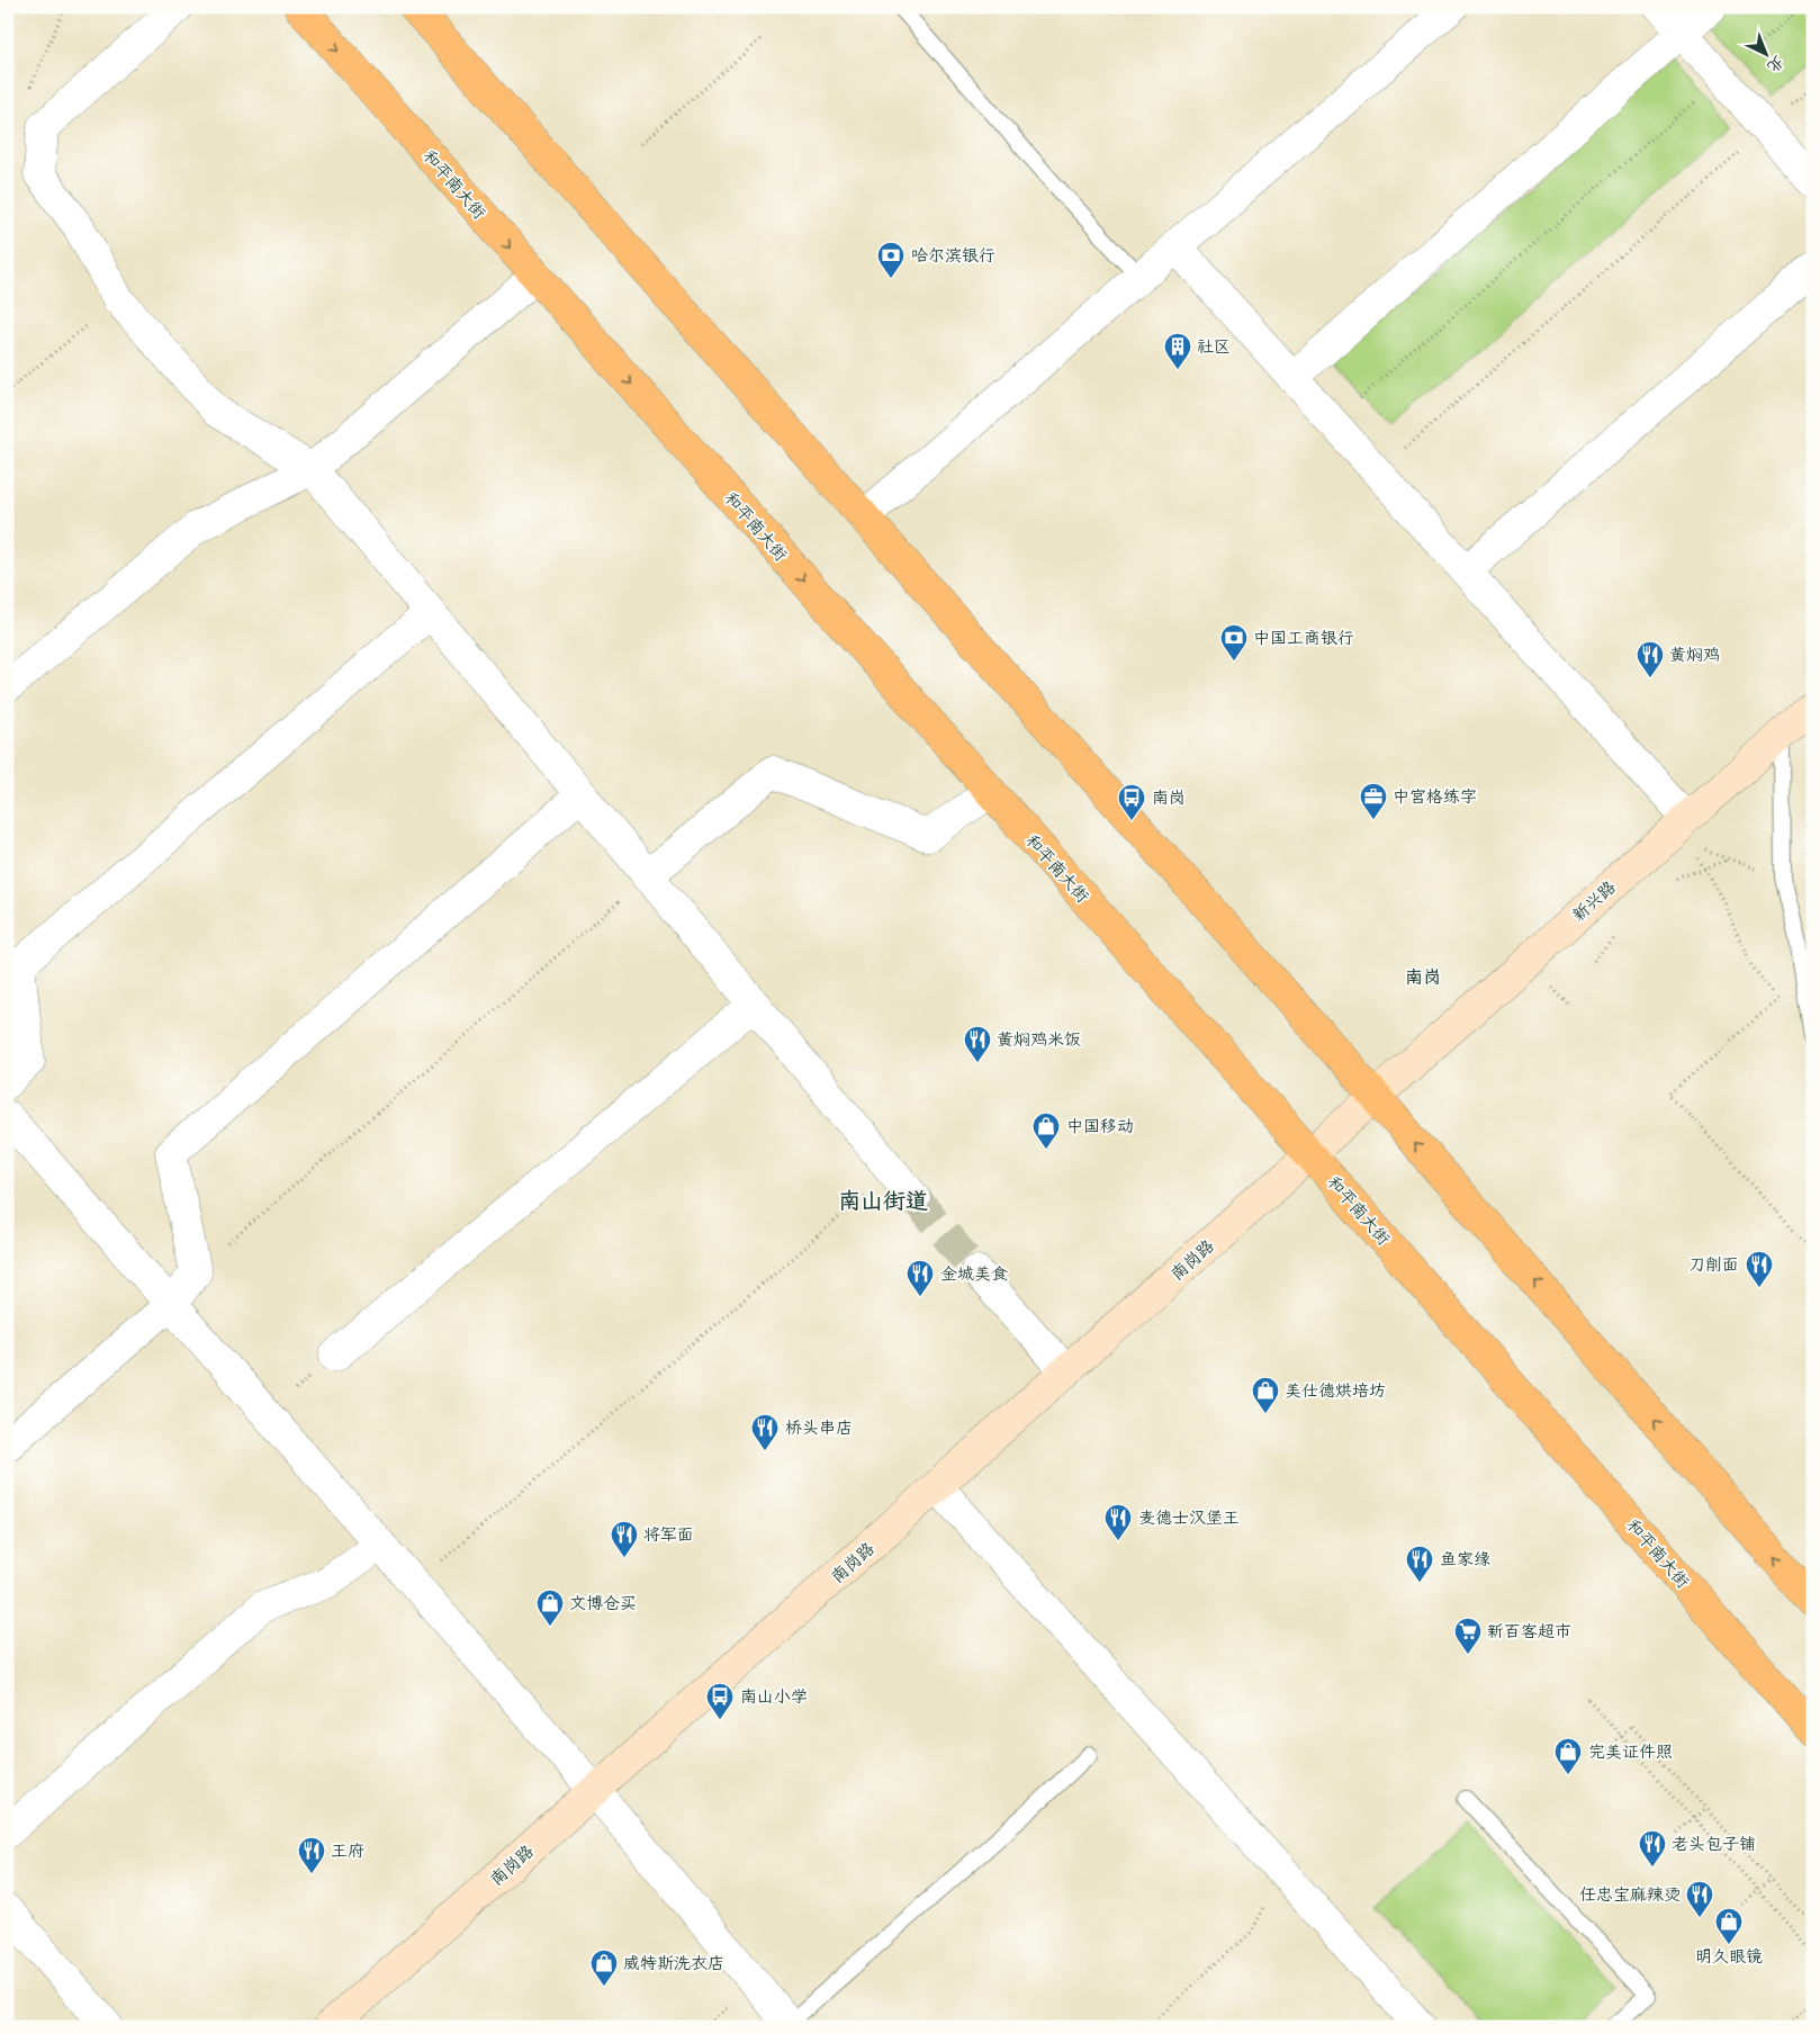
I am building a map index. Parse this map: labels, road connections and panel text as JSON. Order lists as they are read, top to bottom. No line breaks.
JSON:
{"streets":{"main road":["和平南大街"],"street":["新兴路","南岗路"]},"crossings":[["和平南大街","南岗路"],["新兴路","南岗路"]],"districts":["南岗","南山街道"],"places":{"bank":["哈尔滨银行","中国工商银行"],"building":["社区"],"restaurant":["黄焖鸡","黄焖鸡米饭","刀削面","金城美食","桥头串店","麦德士汉堡王","将军面","鱼家缘","老头包子铺","王府","任忠宝麻辣烫"],"office":["中宫格练字"],"bus stop":["南岗","南山小学"],"shop":["中国移动","美仕德烘培坊","文博仓买","完美证件照","明久眼镜","威特斯洗衣店"],"supermarket":["新百客超市"]},"north":"bottom right"}
